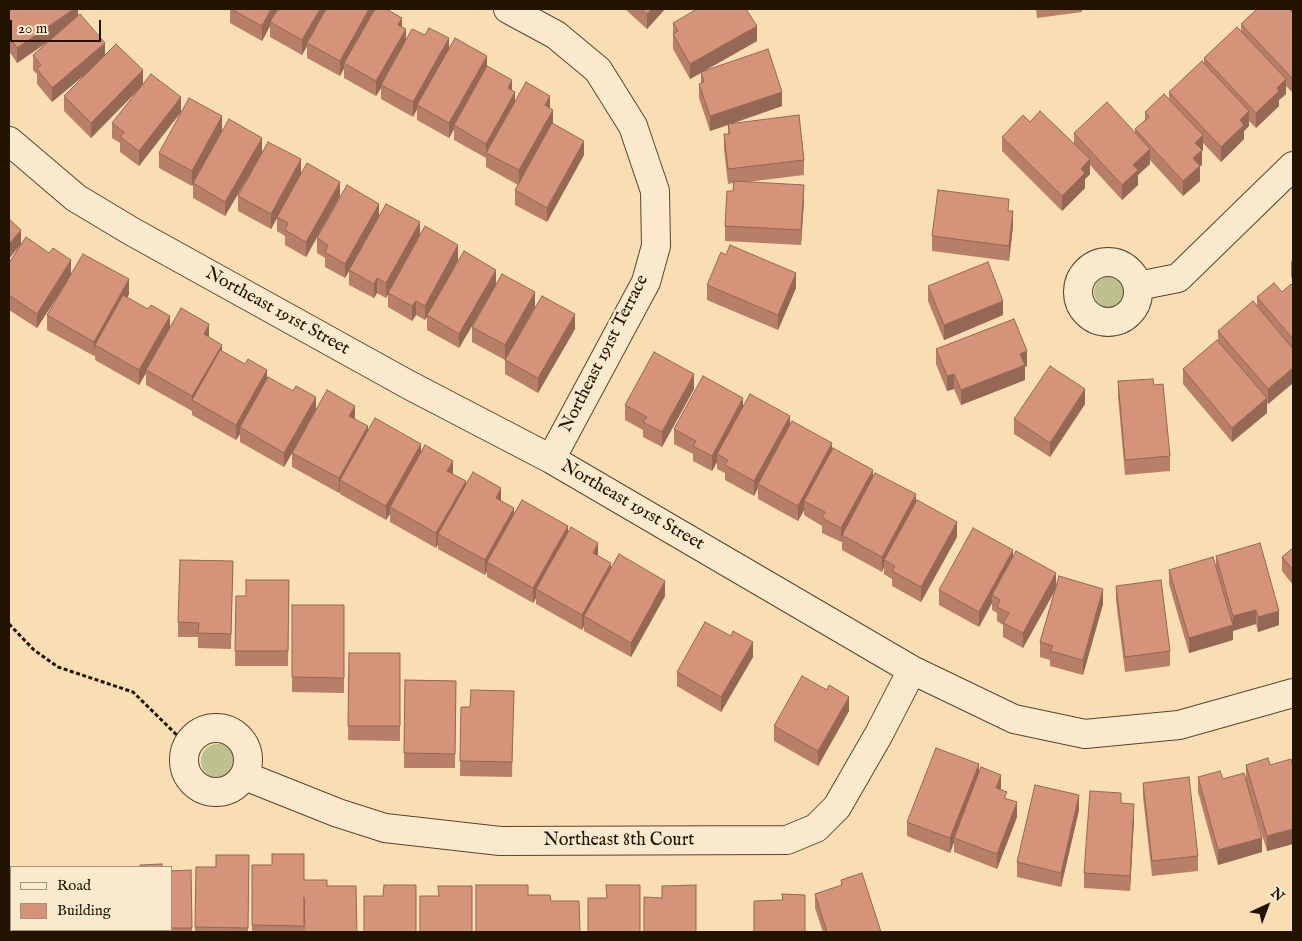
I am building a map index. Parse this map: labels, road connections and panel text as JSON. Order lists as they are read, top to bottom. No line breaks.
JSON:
{"streets":{"street":["Northeast 191st Street","Northeast 191st Terrace","Northeast 8th Court"]},"crossings":[["Northeast 191st Street","Northeast 191st Terrace"],["Northeast 191st Street","Northeast 8th Court"]],"legend":["Road","Building"],"scale_bar":"20 m","north":"top right"}
